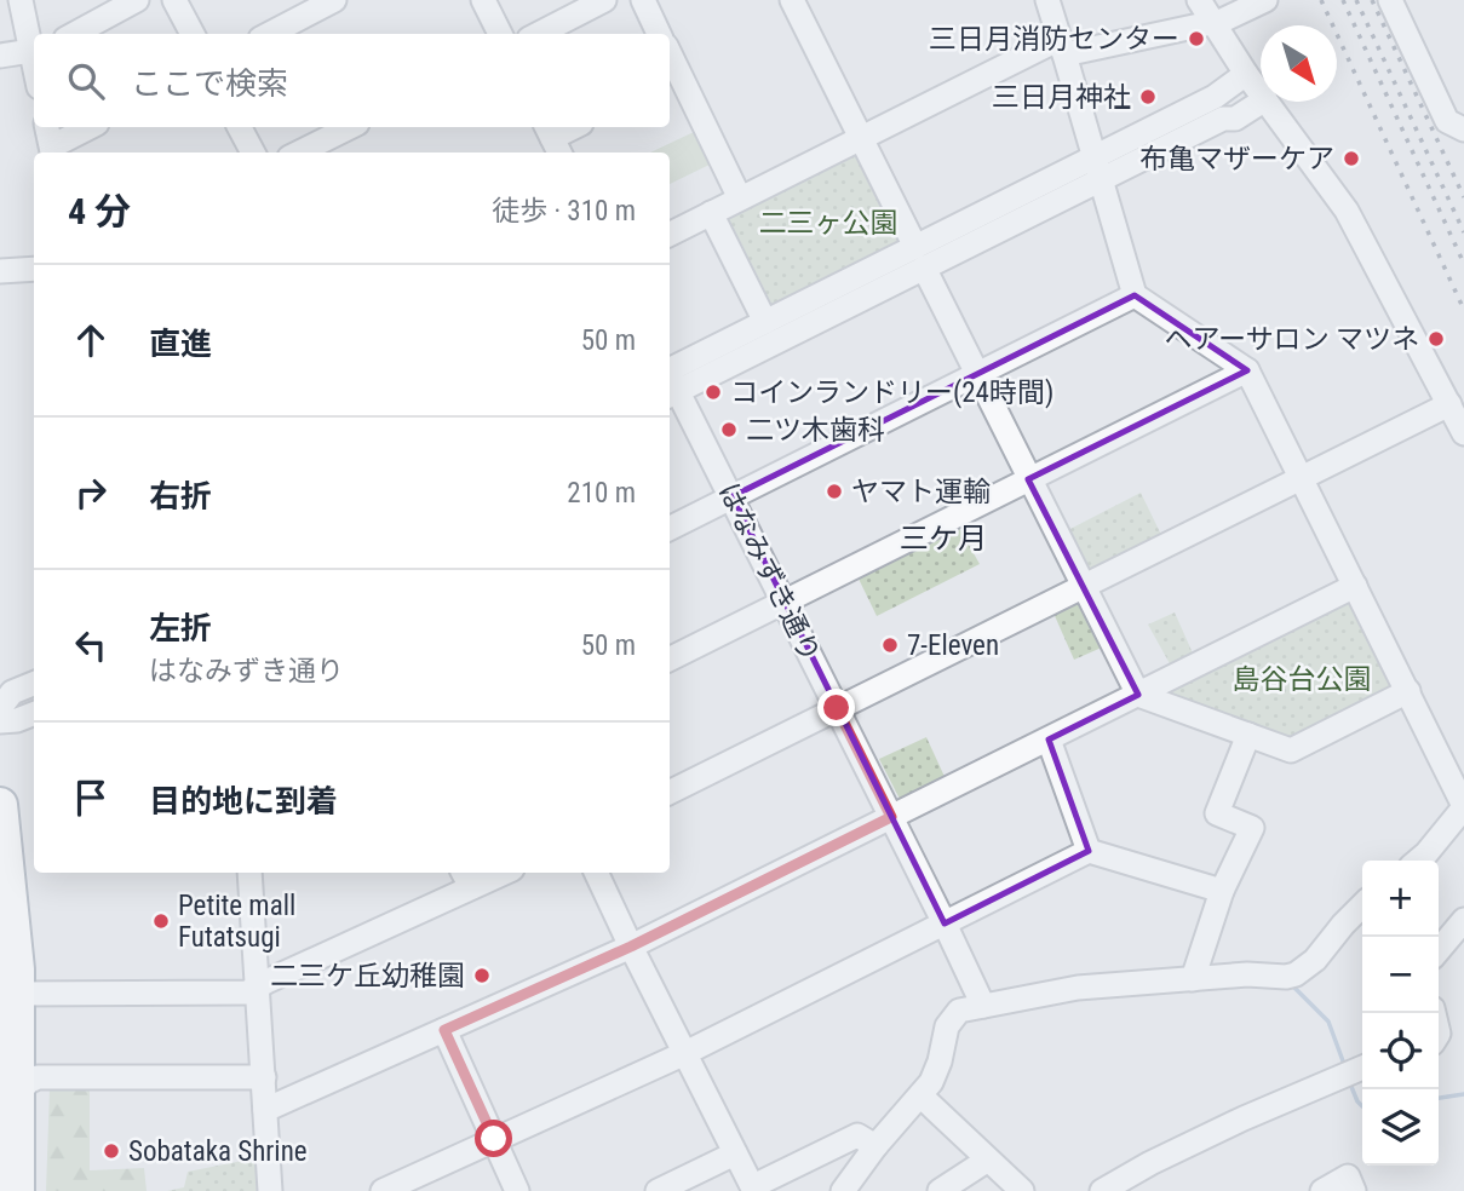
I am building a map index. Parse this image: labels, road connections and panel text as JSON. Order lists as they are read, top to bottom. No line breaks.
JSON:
{"streets":{"street":["はなみずき通り"]},"districts":["三ケ月"],"parks":["二三ヶ公園","島谷台公園"],"places":["三日月消防センター","三日月神社","布亀マザーケア","ヘアーサロン マツネ","コインランドリー(24時間)","二ツ木歯科","ヤマト運輸","7-Eleven","Petite mall Futatsugi","二三ケ丘幼稚園","Sobataka Shrine"],"north":"bottom right","page":{"search":"ここで検索","heading":["4 分","徒歩 · 310 m"],"list":[["直進","50 m"],["右折","210 m"],["左折","はなみずき通り","50 m"],"目的地に到着"],"map_buttons":["+","−"]}}
